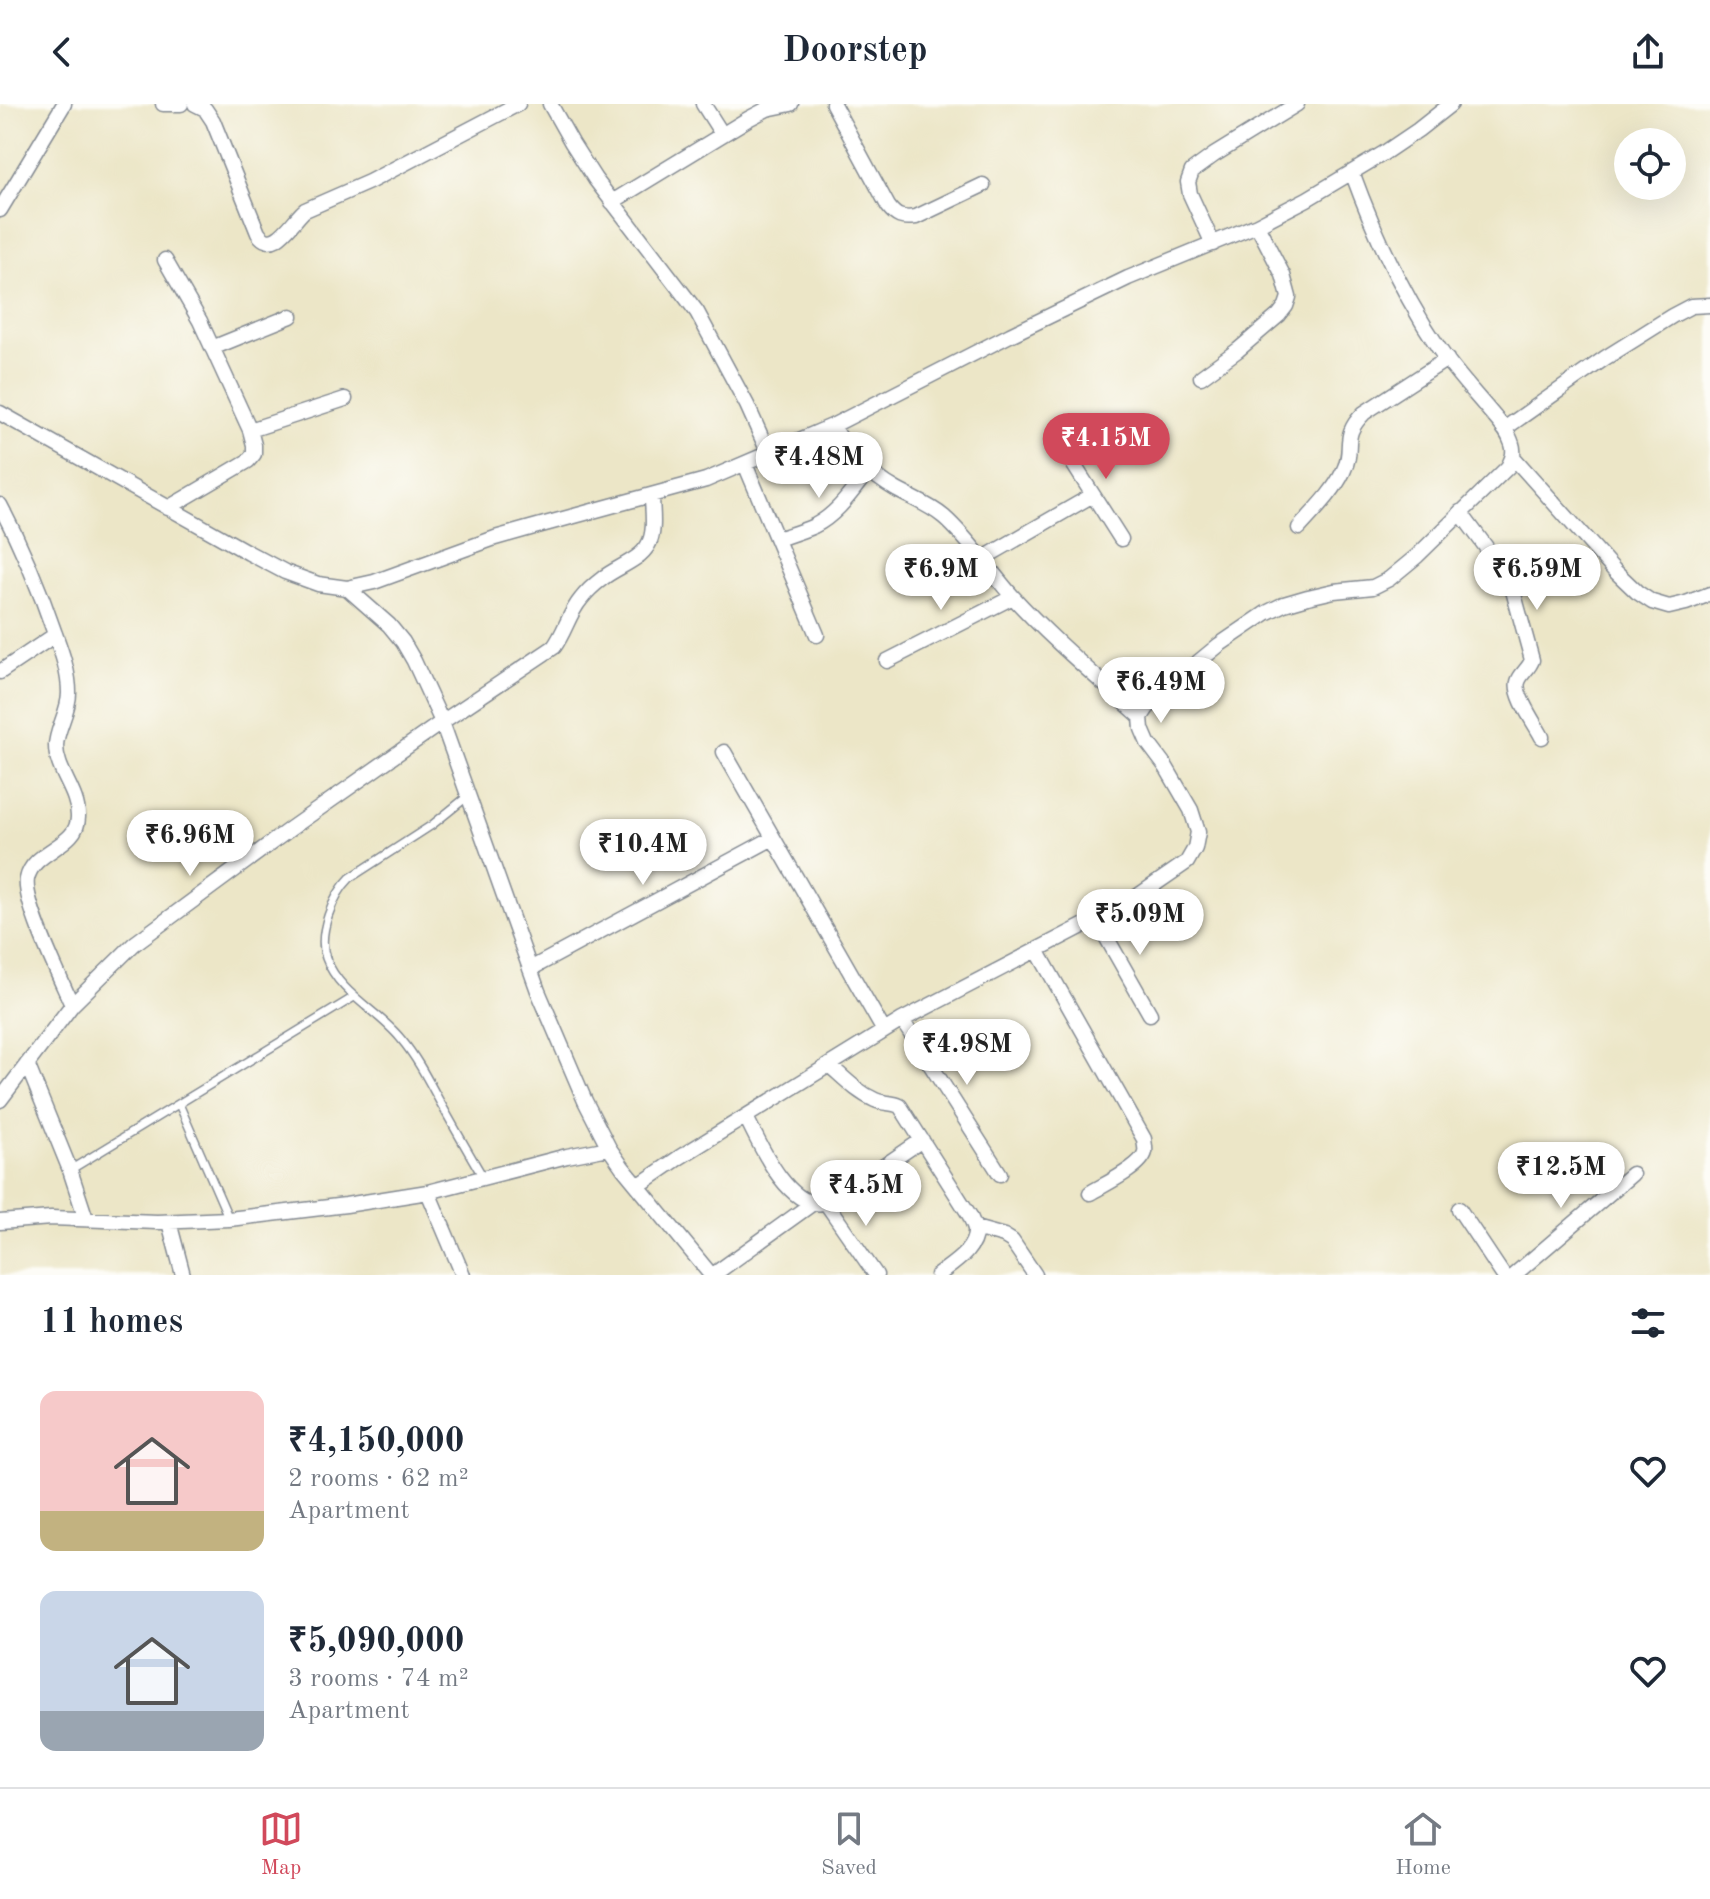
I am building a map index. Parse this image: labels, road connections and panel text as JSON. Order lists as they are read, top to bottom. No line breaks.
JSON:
{"page":{"header":"Doorstep","price":["₹4.15M","₹4.48M","₹6.9M","₹6.59M","₹6.49M","₹6.96M","₹10.4M","₹5.09M","₹4.98M","₹12.5M","₹4.5M"],"heading":"11 homes","list":[{"name":"₹4,150,000","note":"2 rooms · 62 m² · Apartment"},{"name":"₹5,090,000","note":"3 rooms · 74 m² · Apartment"}],"tabs":["Map","Saved","Home"]}}
